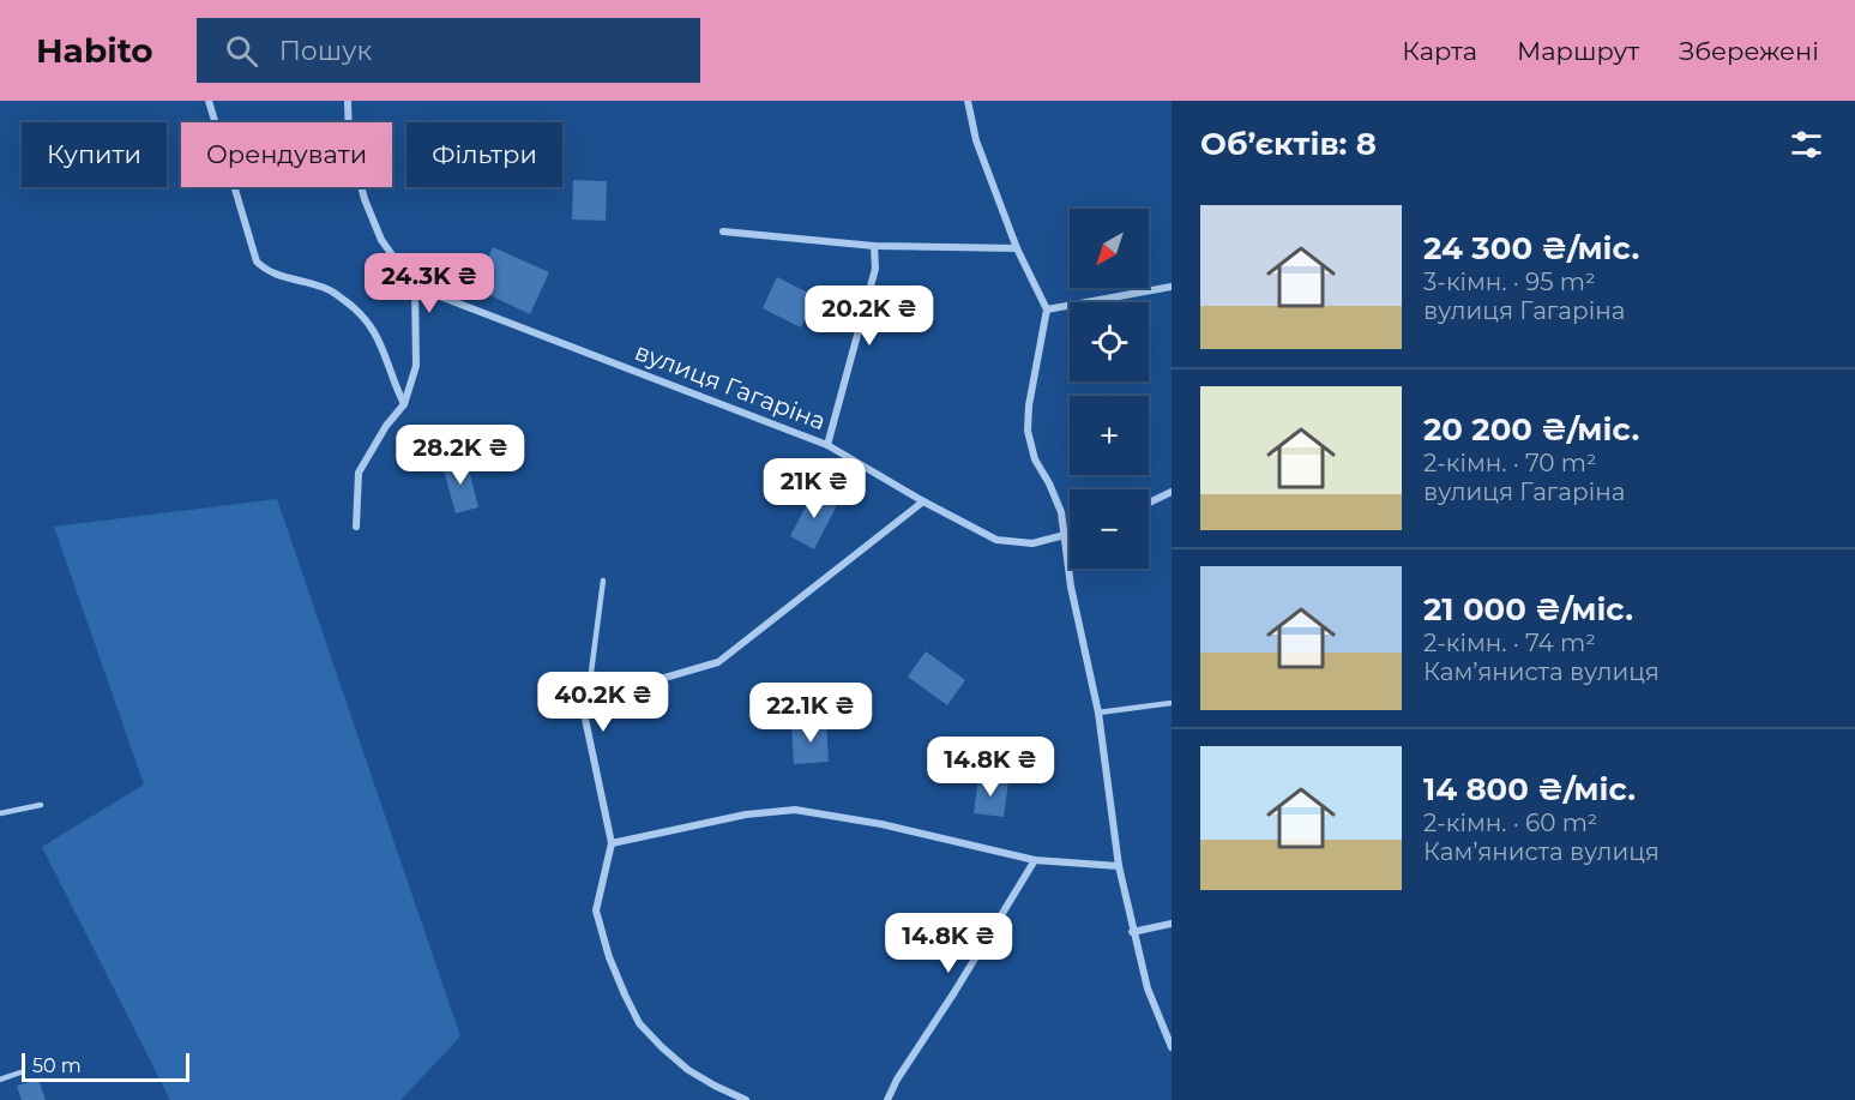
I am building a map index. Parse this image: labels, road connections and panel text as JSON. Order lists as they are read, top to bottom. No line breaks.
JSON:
{"streets":{"street":["вулиця Гагаріна"]},"scale_bar":"50 m","north":"bottom left","page":{"header":"Habito","search":"Пошук","nav":["Карта","Маршрут","Збережені"],"heading":"Об’єктів: 8","chip":["Купити","Орендувати","Фільтри"],"list":[{"name":"24 300 ₴/міс.","note":"3-кімн. · 95 m² · вулиця Гагаріна"},{"name":"20 200 ₴/міс.","note":"2-кімн. · 70 m² · вулиця Гагаріна"},{"name":"21 000 ₴/міс.","note":"2-кімн. · 74 m² · Камʼяниста вулиця"},{"name":"14 800 ₴/міс.","note":"2-кімн. · 60 m² · Камʼяниста вулиця"}],"map_buttons":["+","−"],"price":["24.3K ₴","20.2K ₴","28.2K ₴","21K ₴","40.2K ₴","22.1K ₴","14.8K ₴","14.8K ₴"],"scale":"50 m"}}
